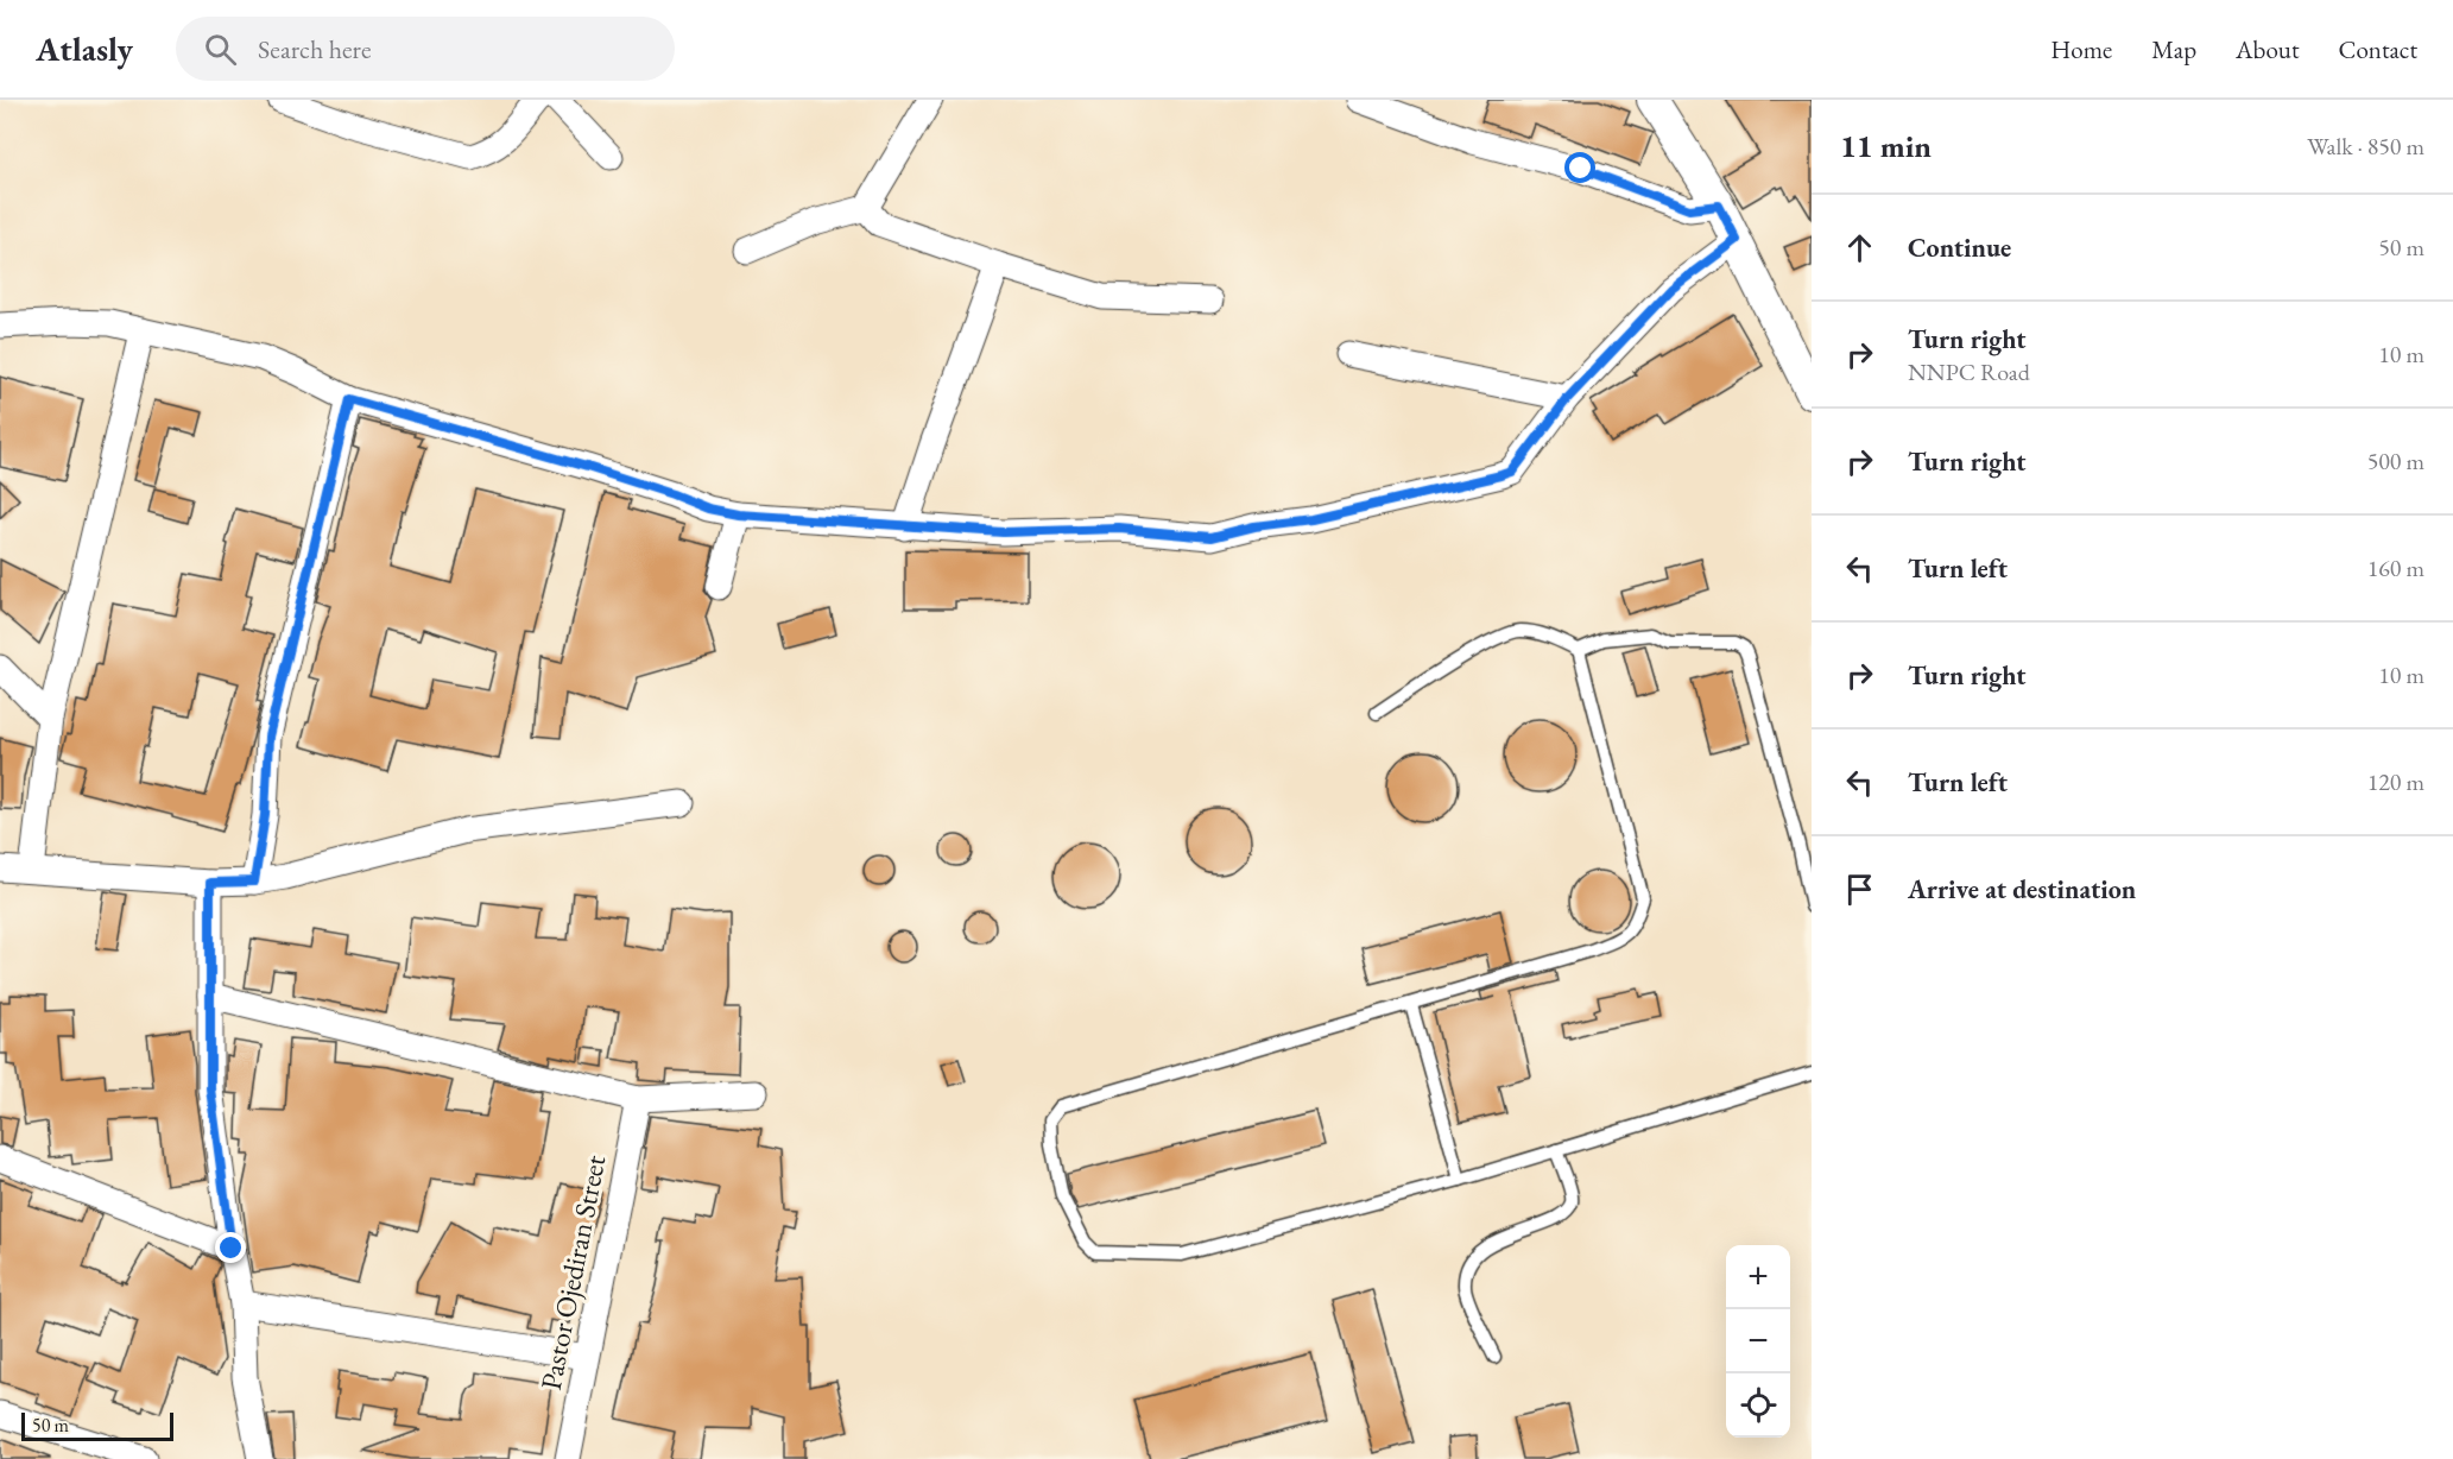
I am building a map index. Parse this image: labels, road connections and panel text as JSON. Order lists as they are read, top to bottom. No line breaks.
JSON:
{"streets":{"street":["Pastor Ojediran Street"]},"scale_bar":"50 m","page":{"header":"Atlasly","search":"Search here","nav":["Home","Map","About","Contact"],"heading":["11 min","Walk · 850 m"],"list":[["Continue","50 m"],["Turn right","NNPC Road","10 m"],["Turn right","500 m"],["Turn left","160 m"],["Turn right","10 m"],["Turn left","120 m"],"Arrive at destination"],"map_buttons":["+","−"],"scale":"50 m"}}
